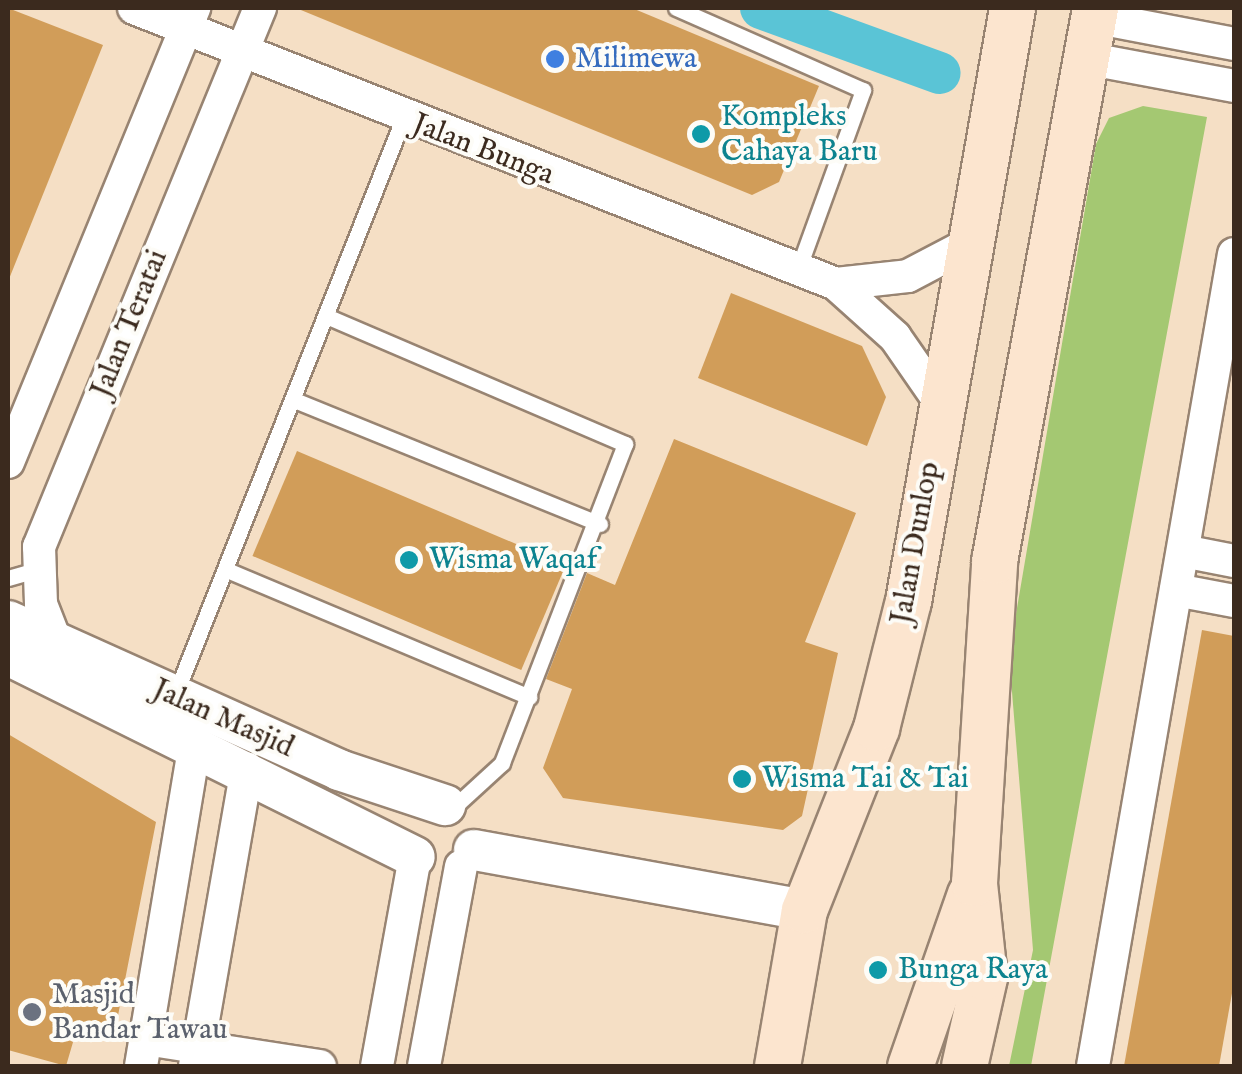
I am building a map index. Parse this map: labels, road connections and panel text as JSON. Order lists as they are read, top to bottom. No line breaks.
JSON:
{"streets":{"main road":["Jalan Dunlop"],"street":["Jalan Bunga","Jalan Teratai","Jalan Masjid"]},"crossings":[["Jalan Bunga","Jalan Teratai"],["Jalan Bunga","Jalan Dunlop"],["Jalan Teratai","Jalan Masjid"]],"places":["Milimewa","Kompleks Cahaya Baru","Wisma Waqaf","Wisma Tai & Tai","Bunga Raya","Masjid Bandar Tawau"]}
